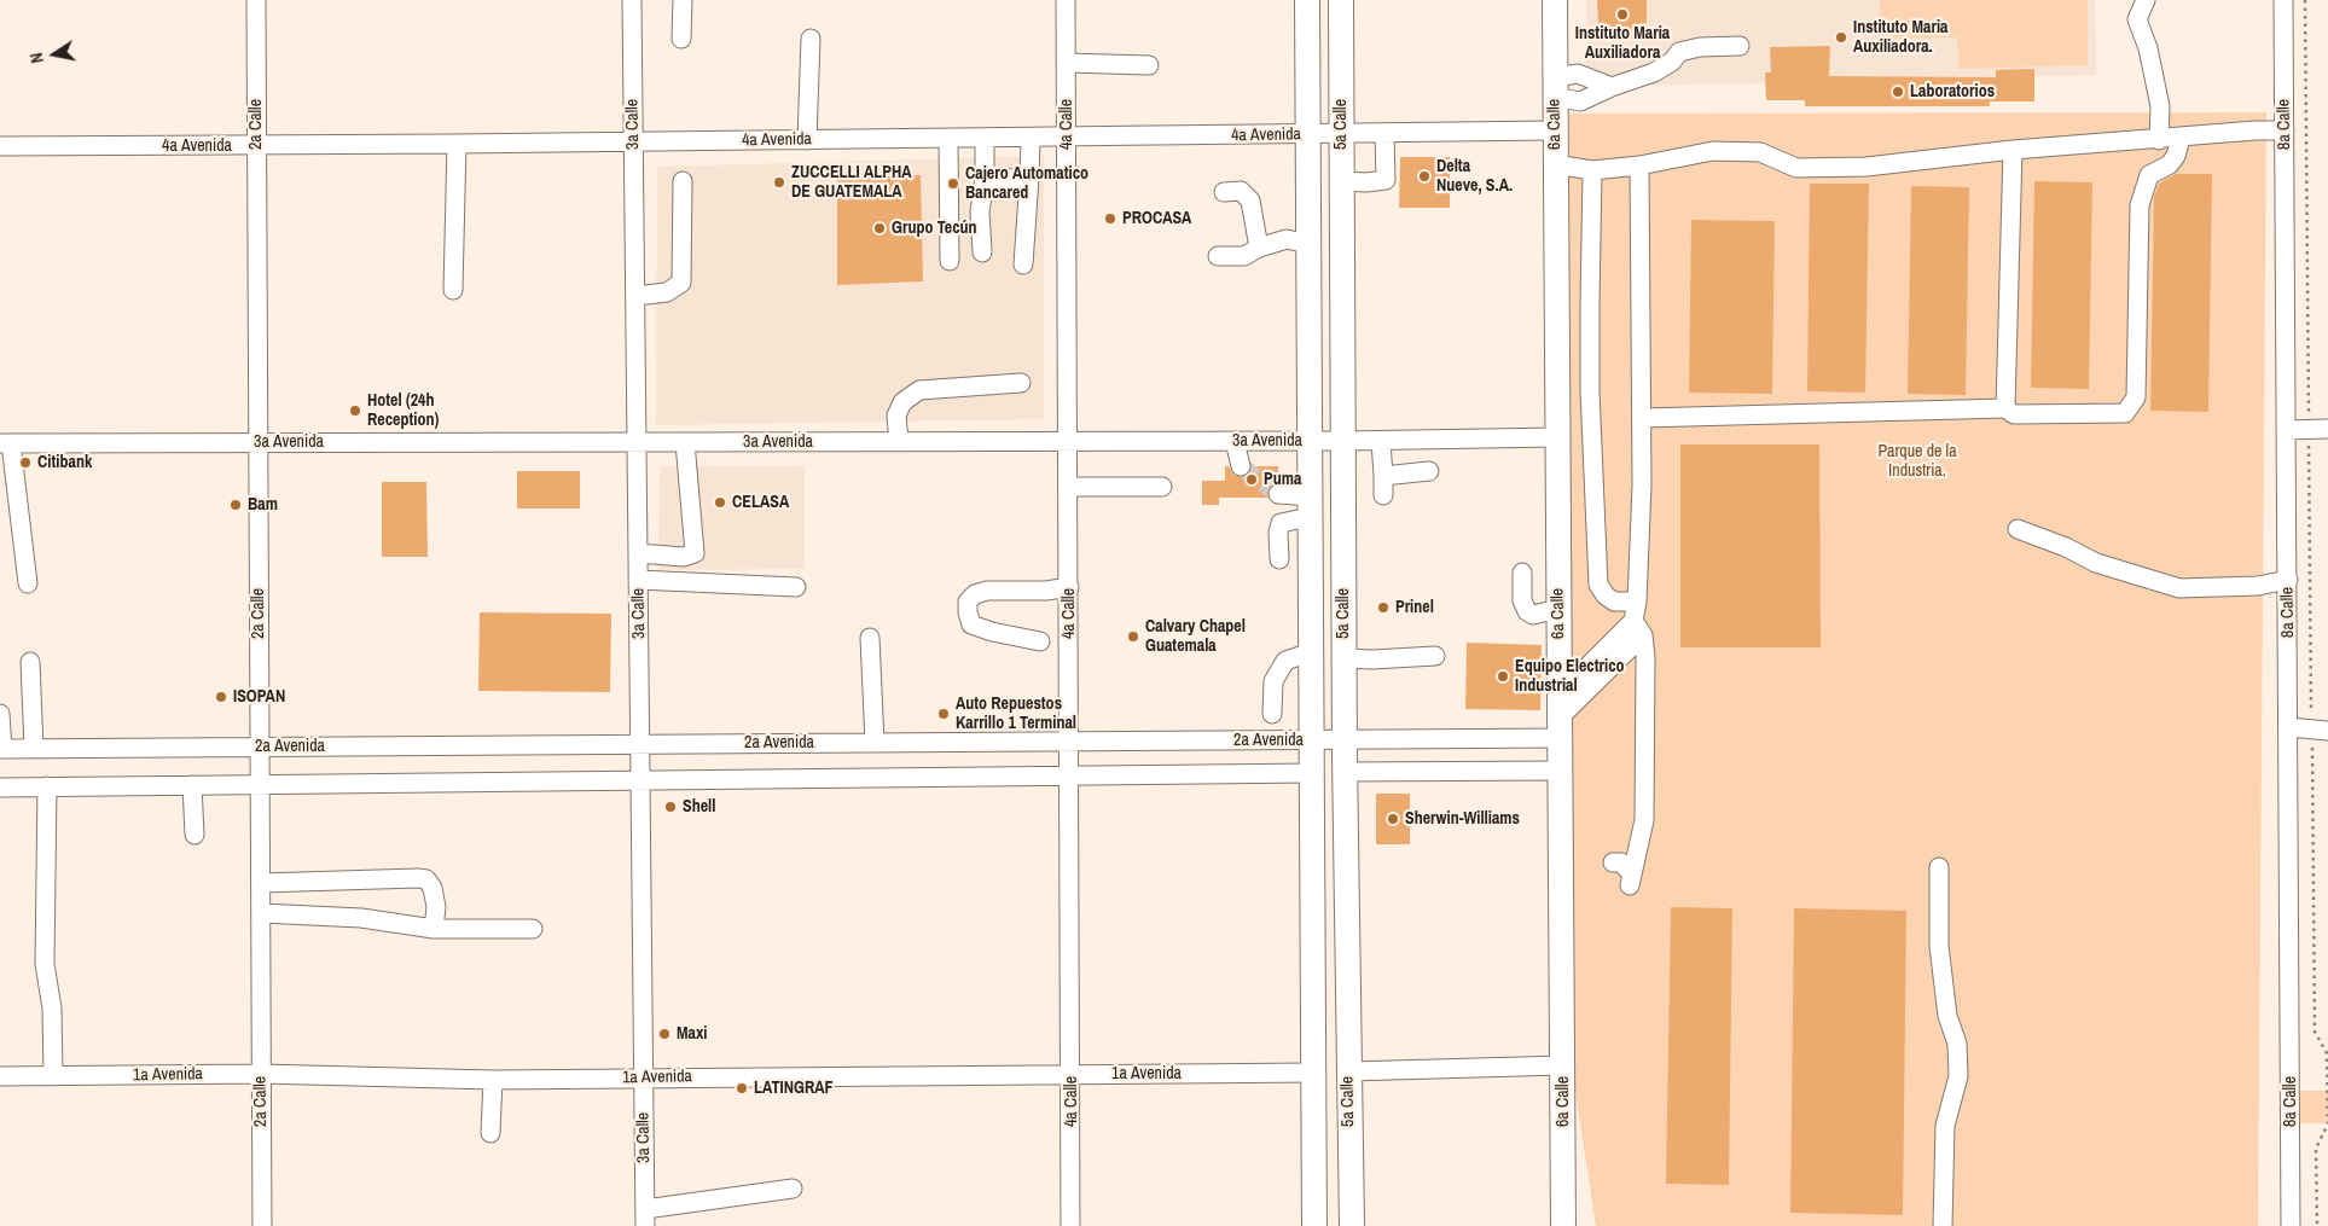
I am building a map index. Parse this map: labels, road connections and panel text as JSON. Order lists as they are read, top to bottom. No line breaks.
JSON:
{"streets":{"main road":["5a Calle","6a Calle"],"street":["2a Calle","3a Calle","4a Calle","8a Calle","4a Avenida","3a Avenida","2a Avenida","1a Avenida"]},"crossings":[["2a Calle","4a Avenida"],["2a Calle","3a Avenida"],["2a Calle","2a Avenida"],["2a Calle","1a Avenida"],["3a Calle","4a Avenida"],["3a Calle","3a Avenida"],["3a Calle","2a Avenida"],["3a Calle","1a Avenida"],["4a Calle","4a Avenida"],["4a Calle","3a Avenida"],["4a Calle","2a Avenida"],["4a Calle","1a Avenida"],["5a Calle","4a Avenida"],["5a Calle","3a Avenida"],["5a Calle","2a Avenida"],["5a Calle","1a Avenida"],["6a Calle","4a Avenida"],["6a Calle","3a Avenida"],["6a Calle","2a Avenida"]],"parks":["Parque de la Industria."],"places":["Instituto Maria Auxiliadora","Instituto Maria Auxiliadora.","Laboratorios","Delta Nueve, S.A.","ZUCCELLI ALPHA DE GUATEMALA","Cajero Automatico Bancared","PROCASA","Grupo Tecún","Hotel (24h Reception)","Citibank","Puma","CELASA","Bam","Prinel","Calvary Chapel Guatemala","Equipo Electrico Industrial","ISOPAN","Auto Repuestos Karrillo 1 Terminal","Shell","Sherwin-Williams","Maxi","LATINGRAF"],"north":"left"}
